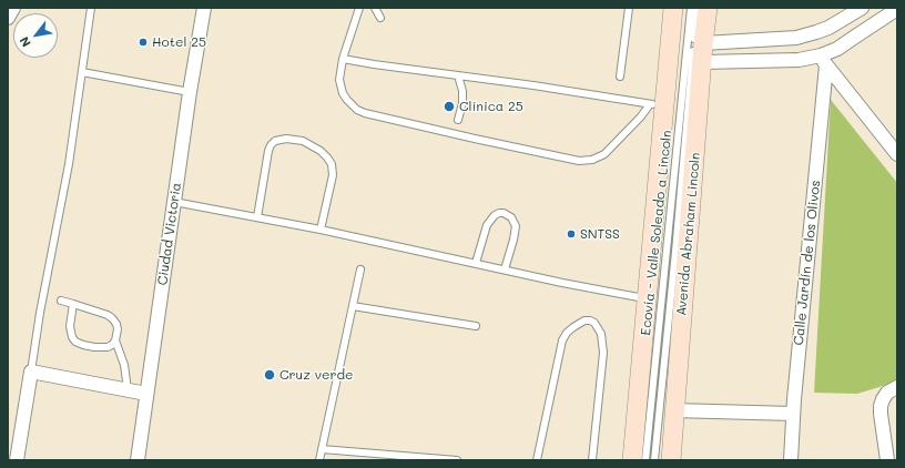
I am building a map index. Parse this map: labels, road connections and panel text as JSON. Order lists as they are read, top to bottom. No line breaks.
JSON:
{"streets":{"main road":["Avenida Abraham Lincoln"],"street":["Ciudad Victoria","Calle Jardín de los Olivos"],"lane":["Ecovía - Valle Soleado a Lincoln"]},"places":["Hotel 25","Clínica 25","SNTSS","Cruz verde"],"north":"bottom left"}
